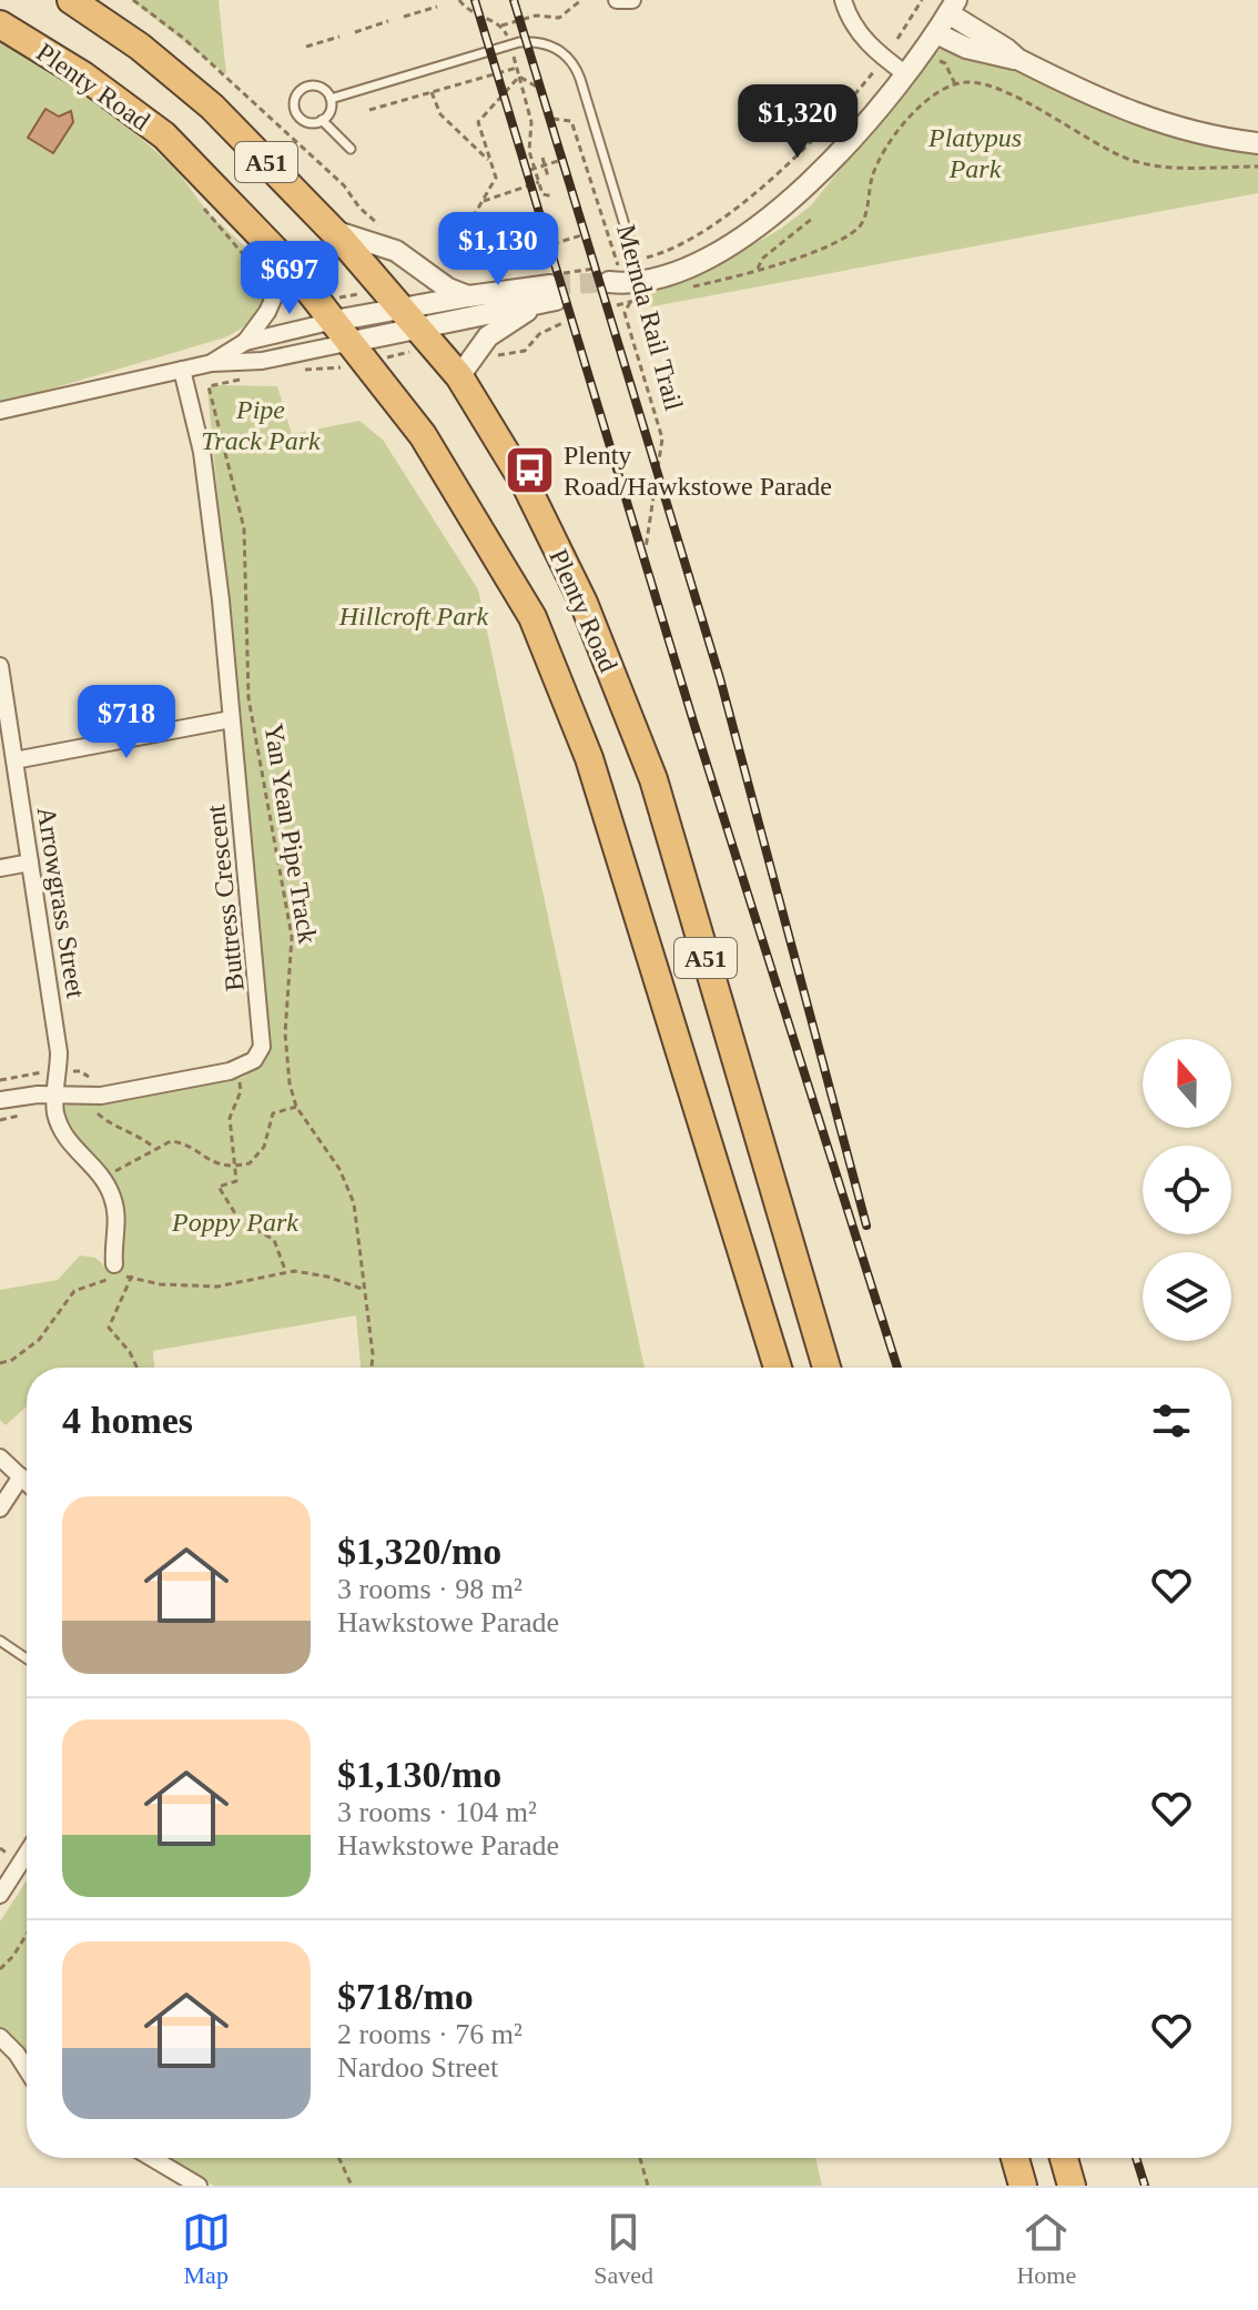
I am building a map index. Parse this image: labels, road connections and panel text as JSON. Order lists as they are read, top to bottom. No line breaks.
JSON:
{"streets":{"highway":["Plenty Road","A51"],"street":["Buttress Crescent","Arrowgrass Street"],"path":["Mernda Rail Trail","Yan Yean Pipe Track"]},"parks":["Platypus Park","Pipe Track Park","Hillcroft Park","Poppy Park"],"places":{"bus stop":["Plenty Road/Hawkstowe Parade"]},"north":"top","page":{"price":["$1,320","$1,130","$697","$718"],"heading":"4 homes","list":[{"name":"$1,320/mo","note":"3 rooms · 98 m² · Hawkstowe Parade"},{"name":"$1,130/mo","note":"3 rooms · 104 m² · Hawkstowe Parade"},{"name":"$718/mo","note":"2 rooms · 76 m² · Nardoo Street"}],"tabs":["Map","Saved","Home"]}}
